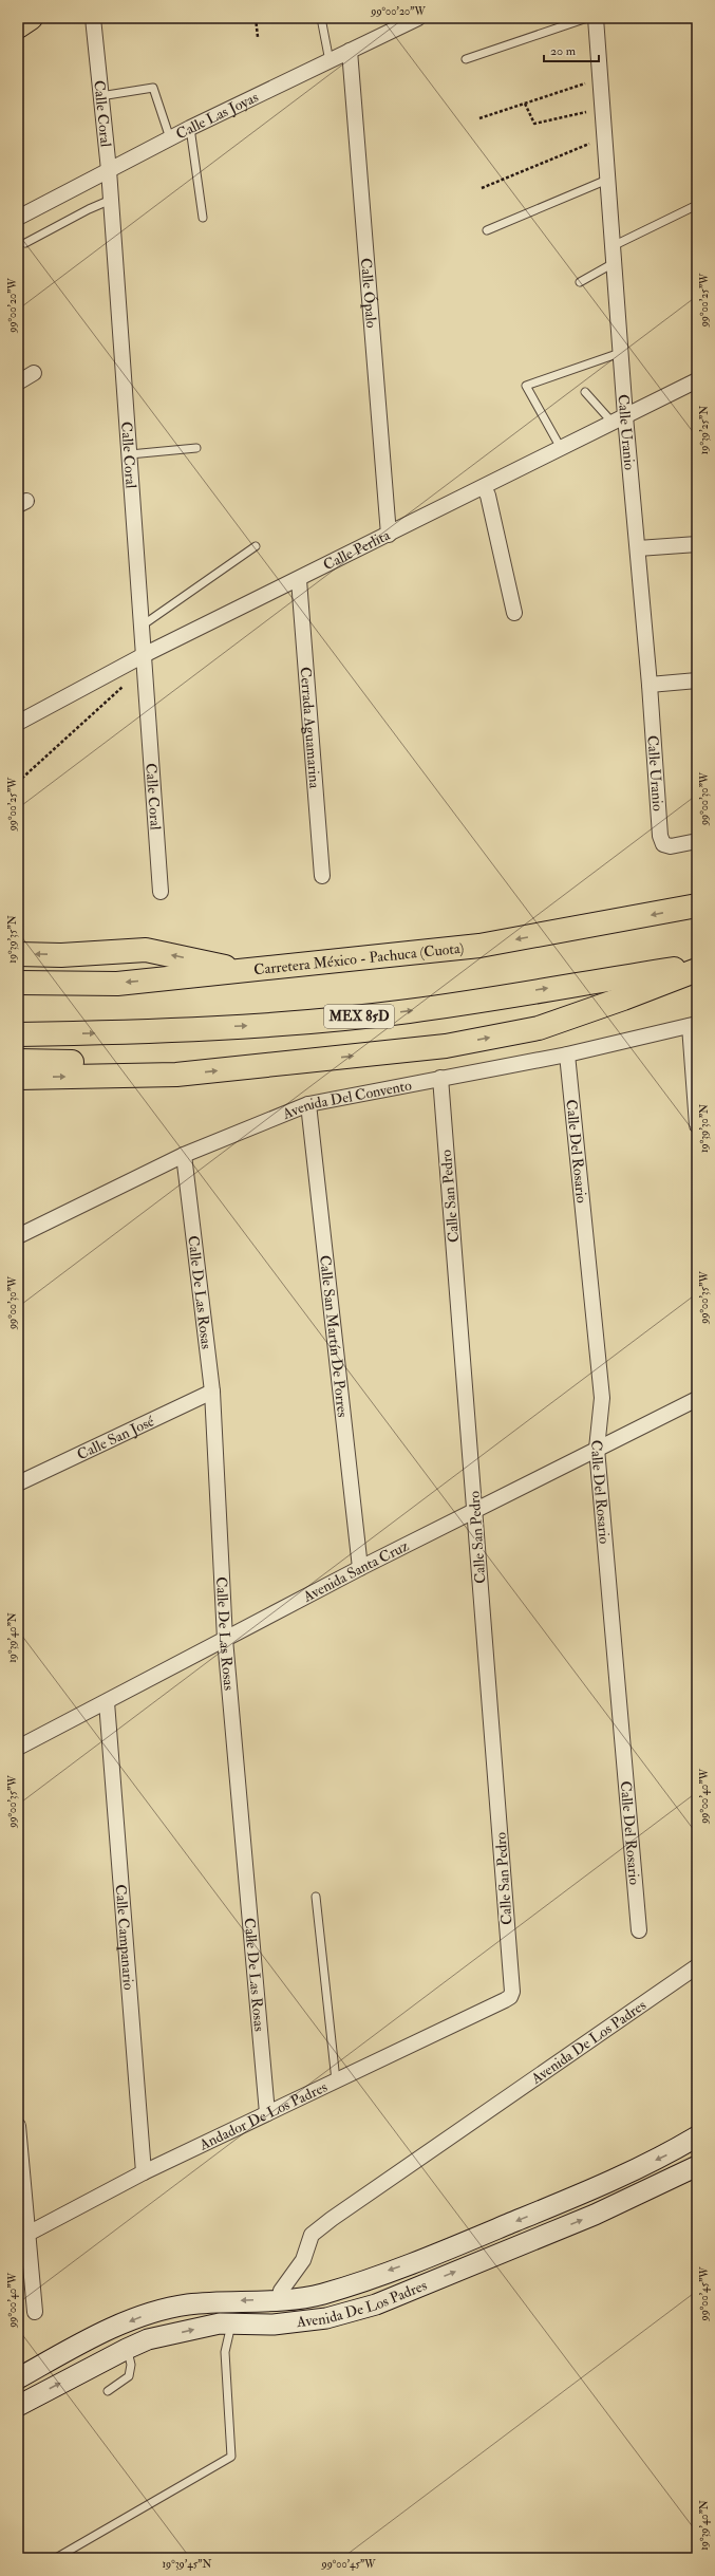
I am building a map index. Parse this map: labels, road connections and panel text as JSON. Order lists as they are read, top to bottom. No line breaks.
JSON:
{"streets":{"main road":["Carretera México - Pachuca (Cuota)","MEX 85D"],"street":["Calle Coral","Calle Las Joyas","Calle Ópalo","Calle Uranio","Calle Perlita","Cerrada Aguamarina","Avenida Del Convento","Calle Del Rosario","Calle San Pedro","Calle De Las Rosas","Calle San Martín De Porres","Calle San José","Avenida Santa Cruz","Calle Campanario","Avenida De Los Padres","Andador De Los Padres"]},"crossings":[["Calle Coral","Calle Las Joyas"],["Calle Coral","Calle Perlita"],["Calle Las Joyas","Calle Ópalo"],["Calle Ópalo","Calle Perlita"],["Calle Uranio","Calle Perlita"],["Calle Perlita","Cerrada Aguamarina"],["Avenida Del Convento","Calle Del Rosario"],["Avenida Del Convento","Calle San Pedro"],["Avenida Del Convento","Calle De Las Rosas"],["Avenida Del Convento","Calle San Martín De Porres"],["Calle Del Rosario","Avenida Santa Cruz"],["Calle San Pedro","Avenida Santa Cruz"],["Calle San Pedro","Andador De Los Padres"],["Calle De Las Rosas","Calle San José"],["Calle De Las Rosas","Avenida Santa Cruz"],["Calle De Las Rosas","Andador De Los Padres"],["Calle San Martín De Porres","Avenida Santa Cruz"],["Avenida Santa Cruz","Calle Campanario"],["Calle Campanario","Andador De Los Padres"]],"scale_bar":"20 m","coordinates":["99°00'20\"W","99°00'25\"W","19°39'25\"N","99°00'30\"W","19°39'35\"N","19°39'30\"N","99°00'35\"W","19°39'40\"N","99°00'40\"W","99°00'45\"W","19°39'45\"N"]}
